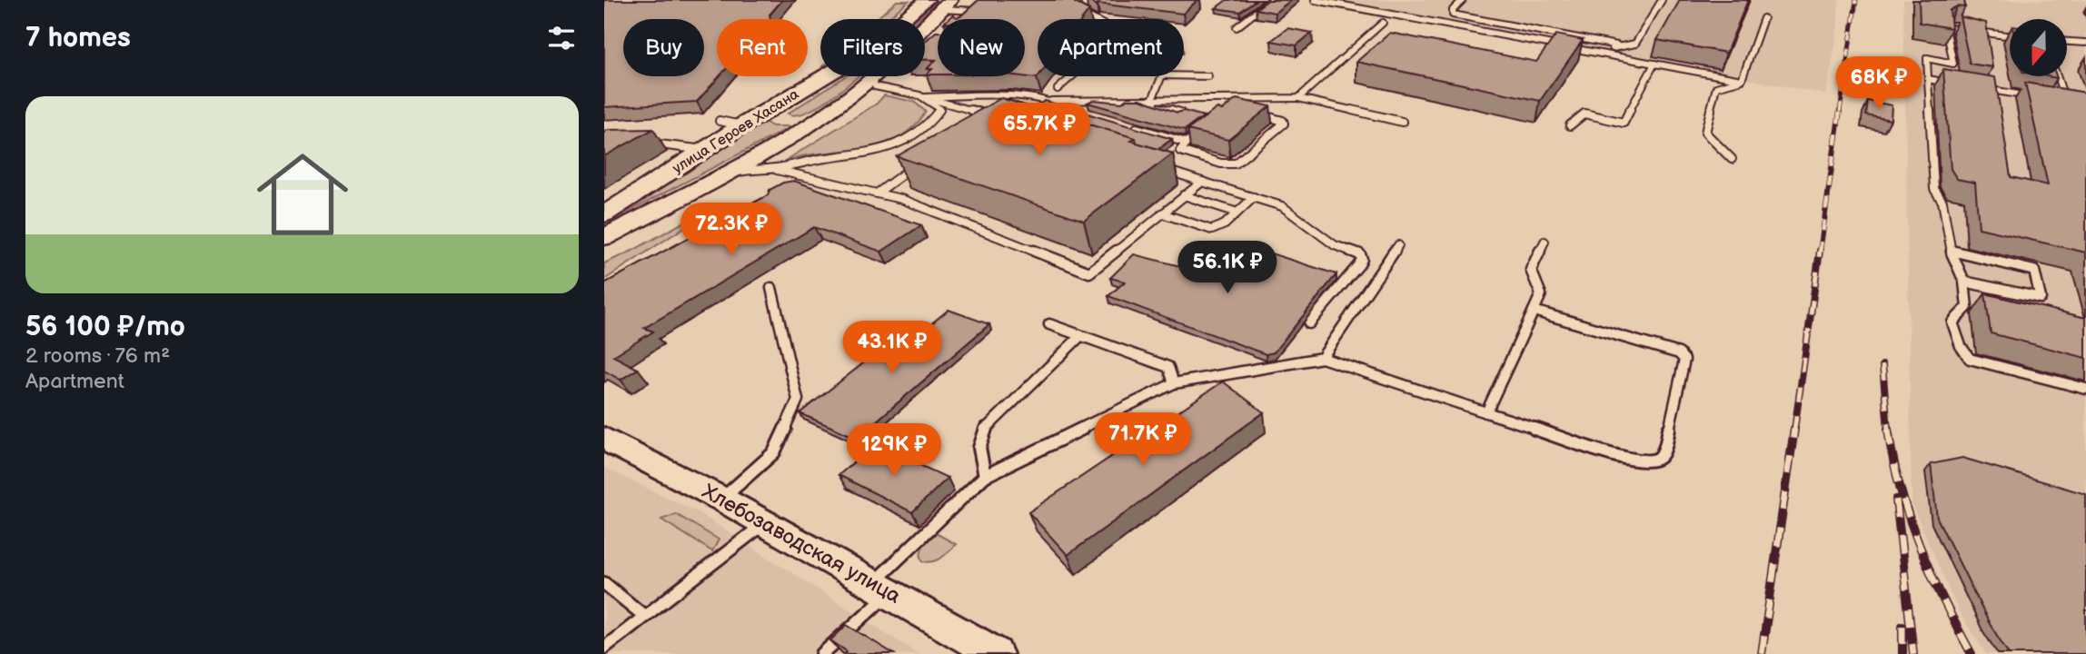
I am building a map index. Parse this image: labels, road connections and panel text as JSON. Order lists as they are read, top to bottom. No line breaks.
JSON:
{"streets":{"main road":["улица Героев Хасана","Хлебозаводская улица"]},"north":"bottom","page":{"heading":"7 homes","chip":["Buy","Rent","Filters","New","Apartment"],"price":["68K ₽","65.7K ₽","72.3K ₽","56.1K ₽","43.1K ₽","71.7K ₽","129K ₽"],"list":[{"name":"56 100 ₽/mo","note":"2 rooms · 76 m² · Apartment"}]}}
